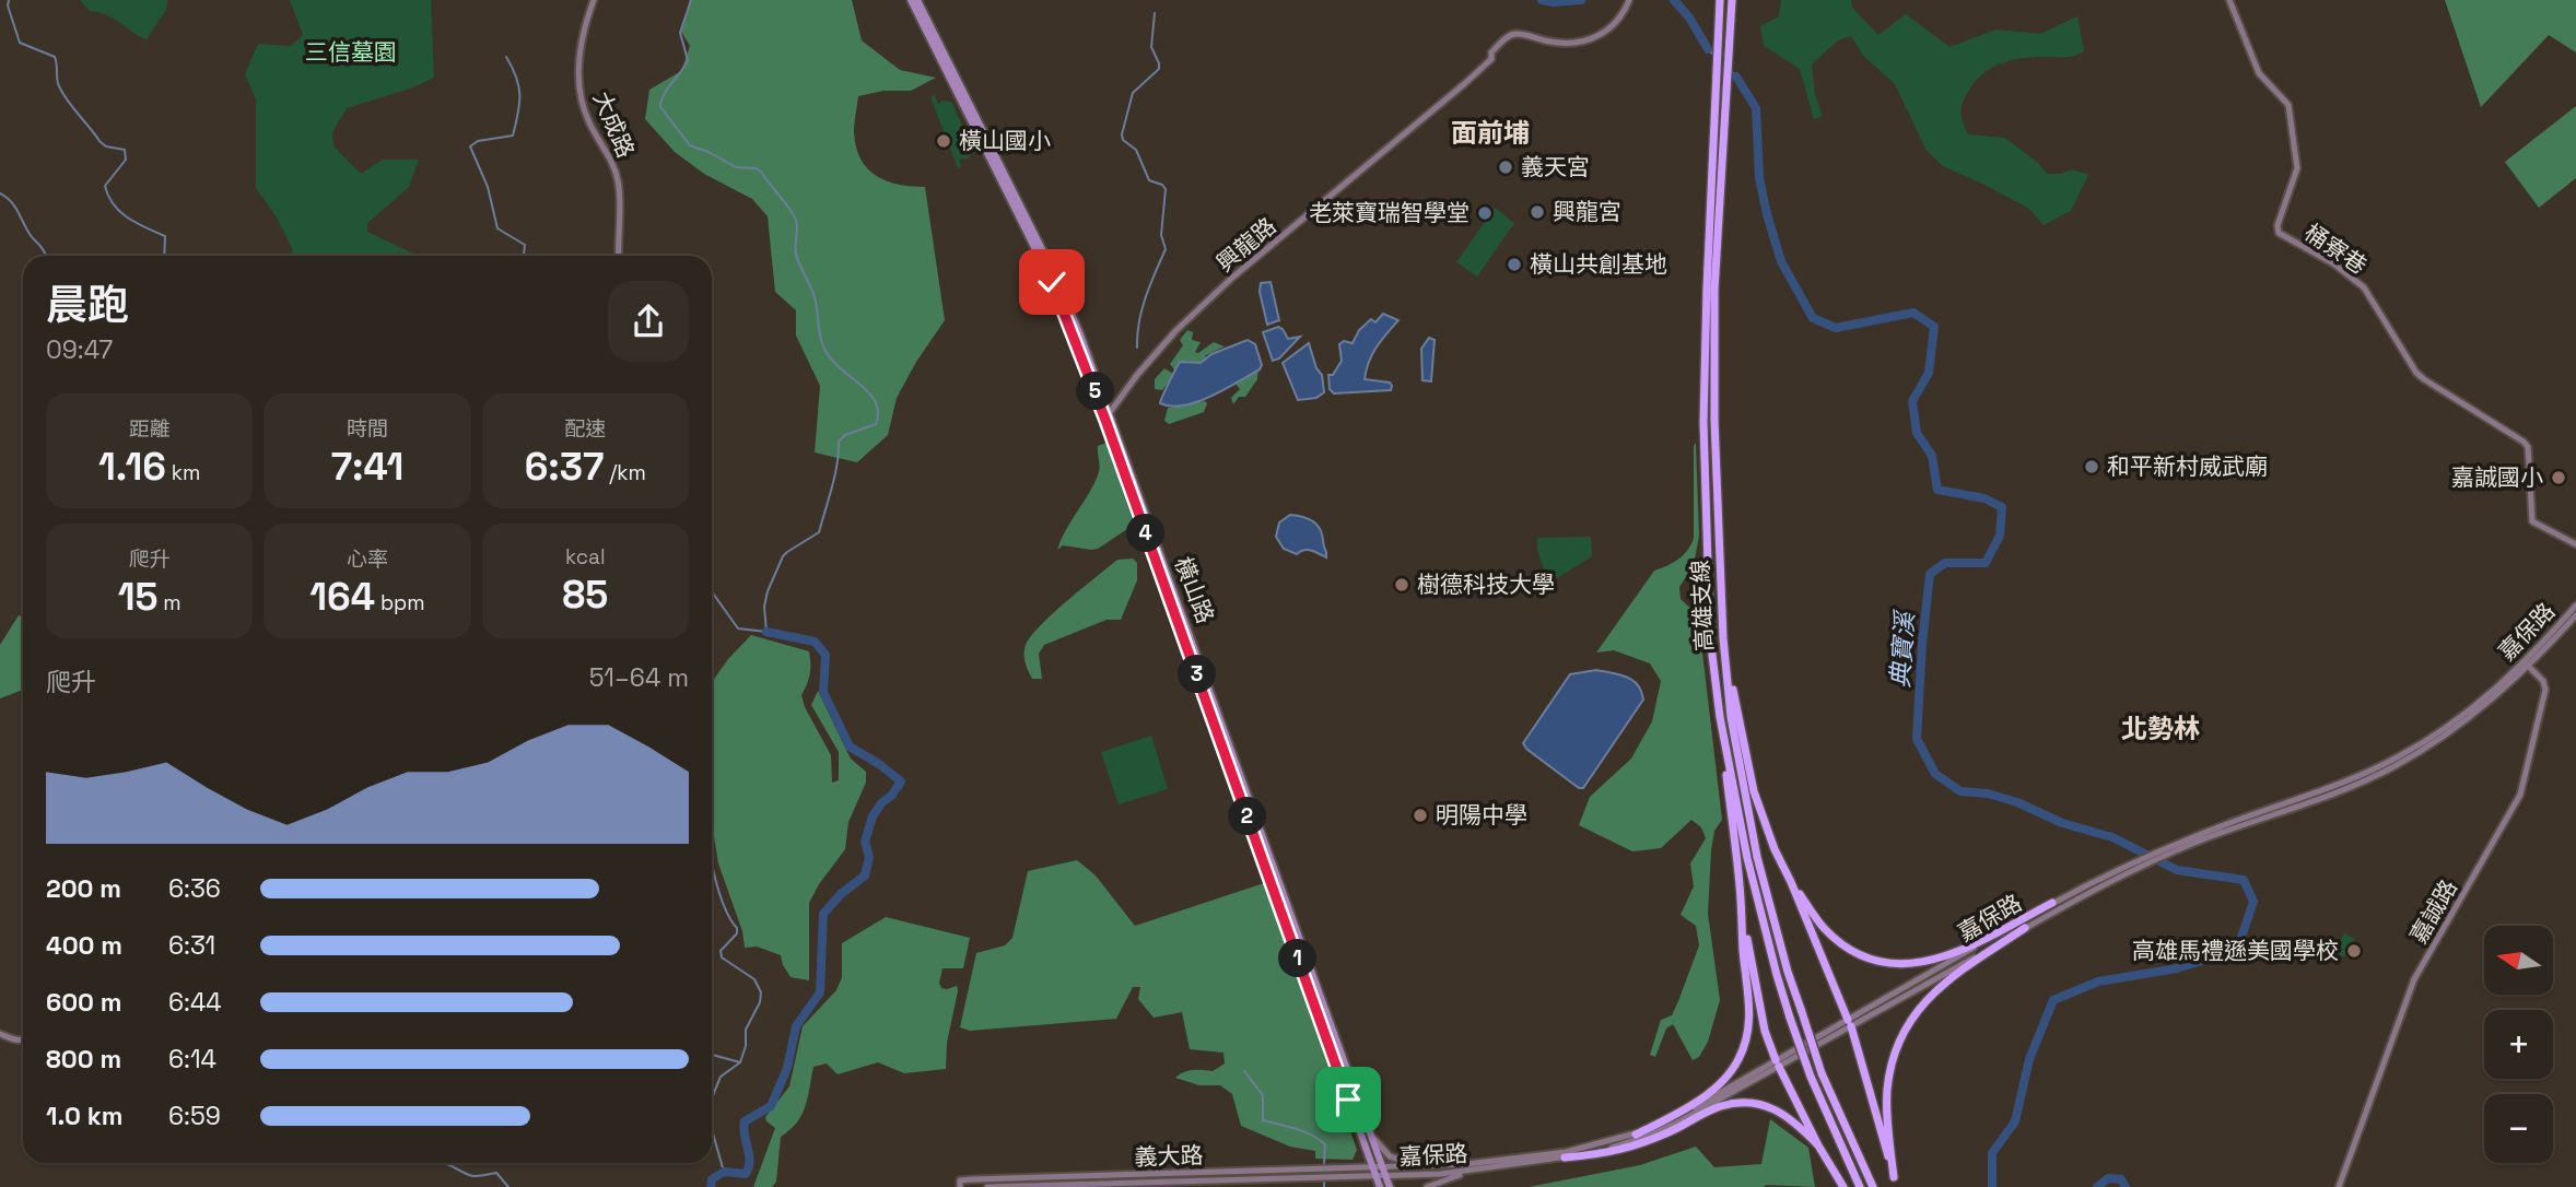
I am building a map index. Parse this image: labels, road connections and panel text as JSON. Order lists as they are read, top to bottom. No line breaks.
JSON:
{"streets":{"highway":["高雄支線"],"main road":["橫山路"],"street":["大成路","興龍路","桶寮巷","嘉保路","嘉誠路","義大路"]},"crossings":[["興龍路","橫山路"],["橫山路","嘉保路"],["橫山路","義大路"],["嘉保路","嘉誠路"],["嘉保路","義大路"]],"districts":["面前埔","北勢林"],"water":["典寶溪"],"parks":["三信墓園"],"places":["橫山國小","義天宮","興龍宮","老萊寶瑞智學堂","橫山共創基地","和平新村威武廟","嘉誠國小","樹德科技大學","明陽中學","高雄馬禮遜美國學校"],"north":"left","page":{"heading":["晨跑","09:47"],"pins":["5","4","3","2","1"],"stats":[["距離","1.16 km"],["時間","7:41"],["配速","6:37 /km"],["爬升","15 m"],["心率","164 bpm"],["kcal","85"]],"chart":["爬升","51–64 m"],"list":[{"name":"200 m","note":"6:36"},{"name":"400 m","note":"6:31"},{"name":"600 m","note":"6:44"},{"name":"800 m","note":"6:14"},{"name":"1.0 km","note":"6:59"}],"map_buttons":["+","−"]}}
